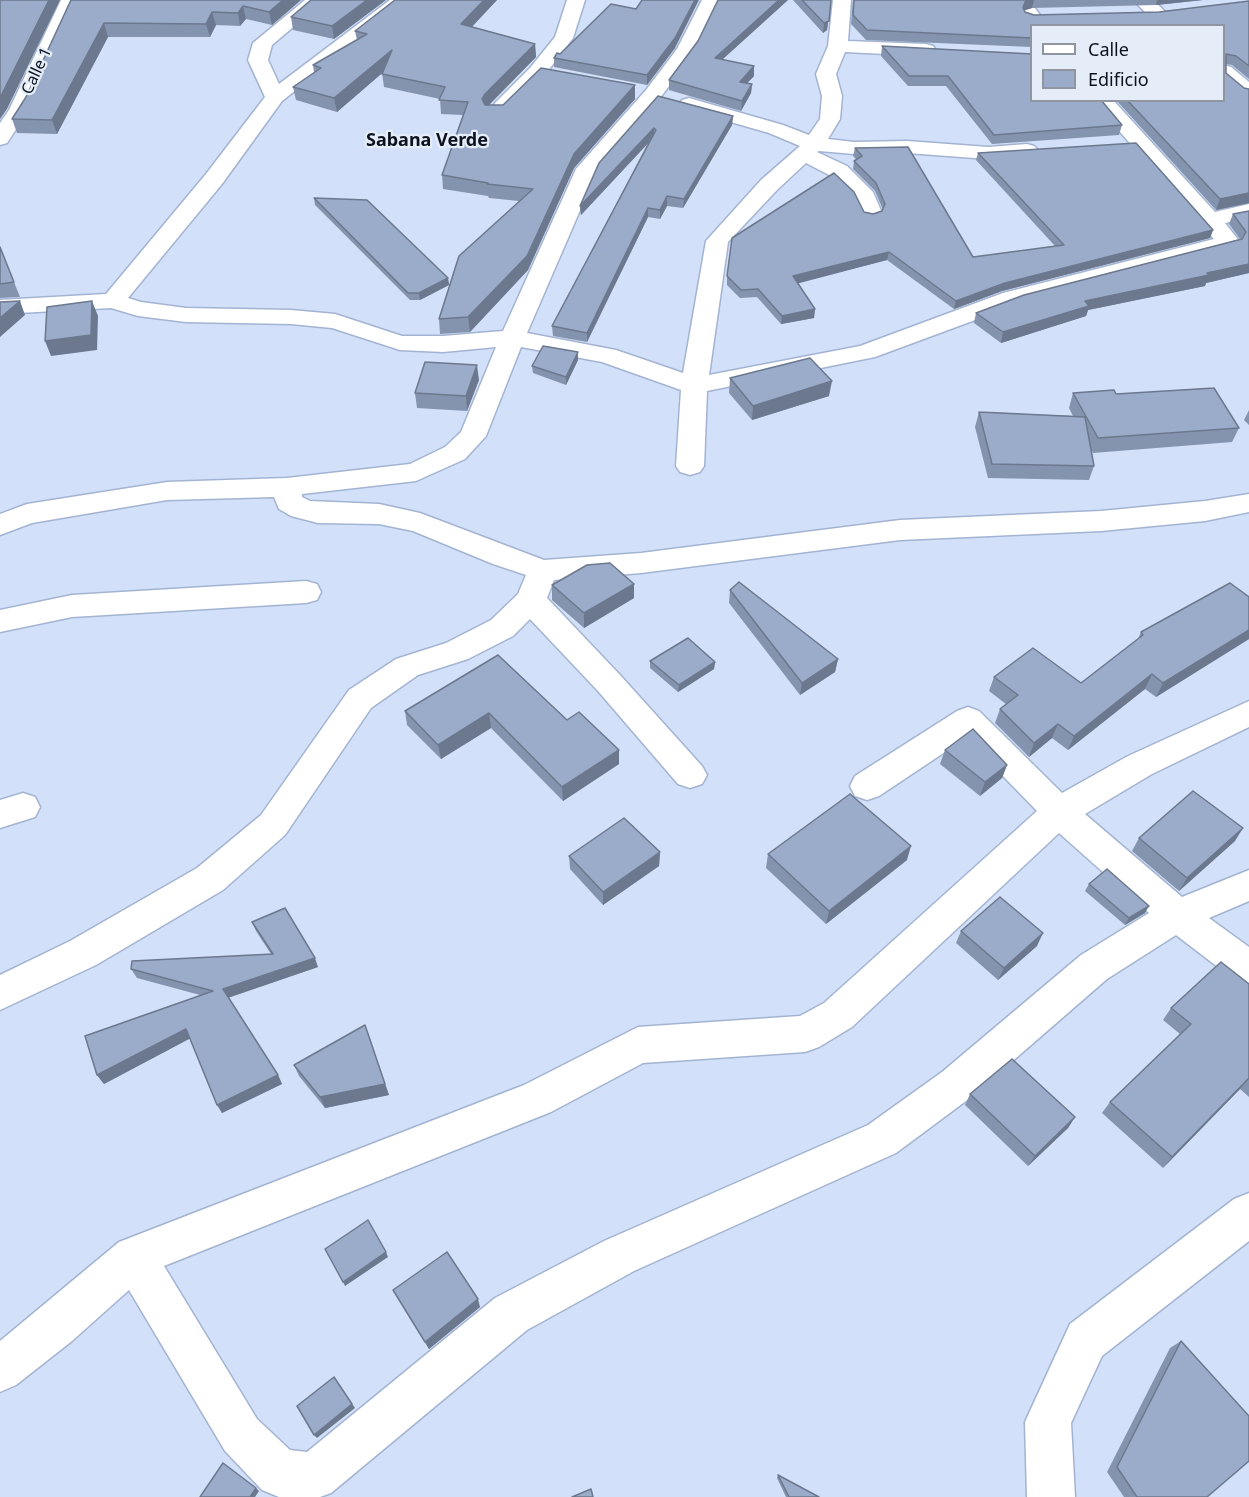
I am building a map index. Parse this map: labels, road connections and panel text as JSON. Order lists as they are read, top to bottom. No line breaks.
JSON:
{"streets":{"street":["Calle 1"]},"districts":["Sabana Verde"],"legend":["Calle","Edificio"]}
